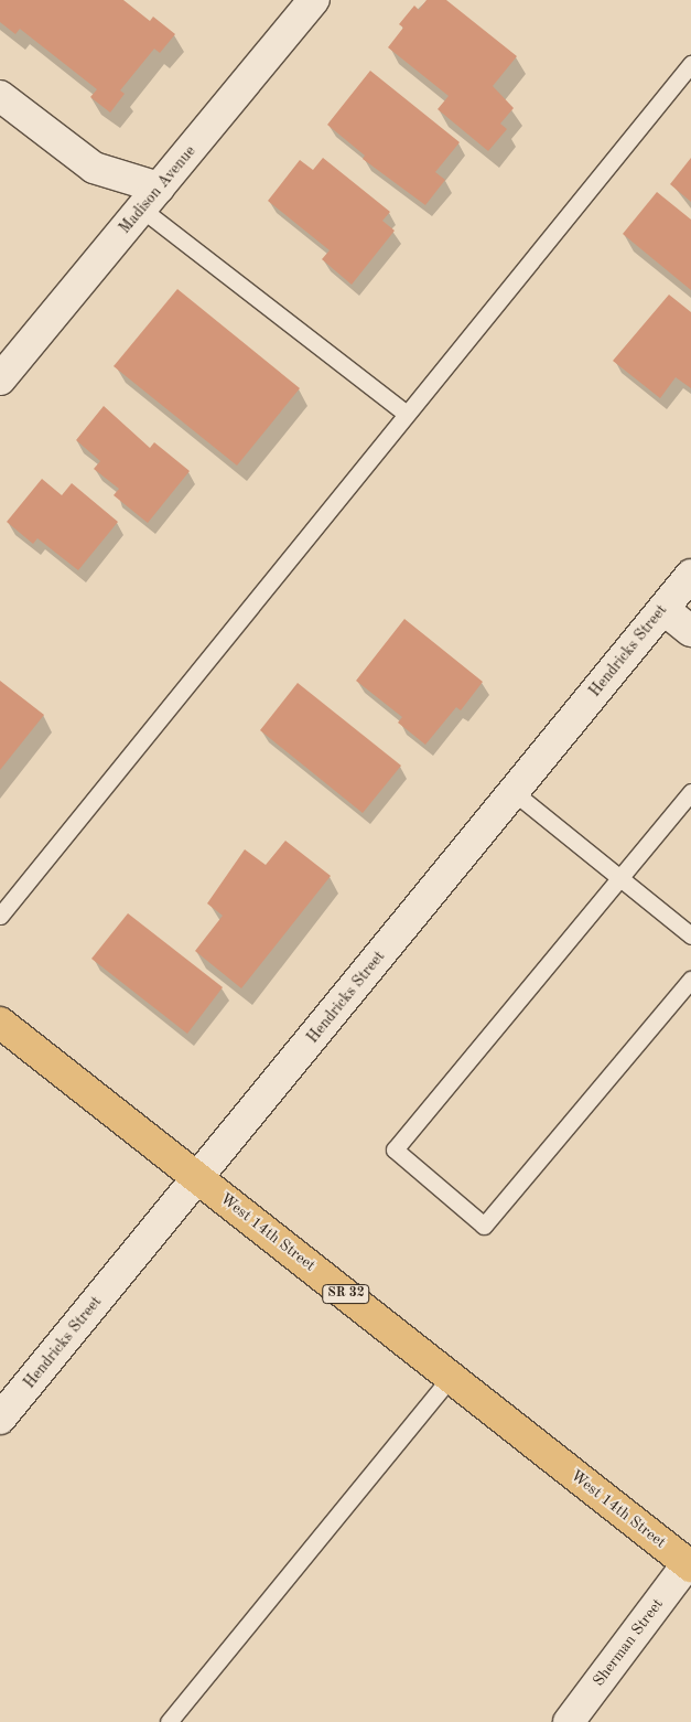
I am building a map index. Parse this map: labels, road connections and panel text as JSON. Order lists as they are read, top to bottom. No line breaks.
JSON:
{"streets":{"main road":["West 14th Street","SR 32"],"street":["Madison Avenue","Hendricks Street","Sherman Street"]},"crossings":[["Hendricks Street","West 14th Street"],["West 14th Street","Sherman Street"]]}
